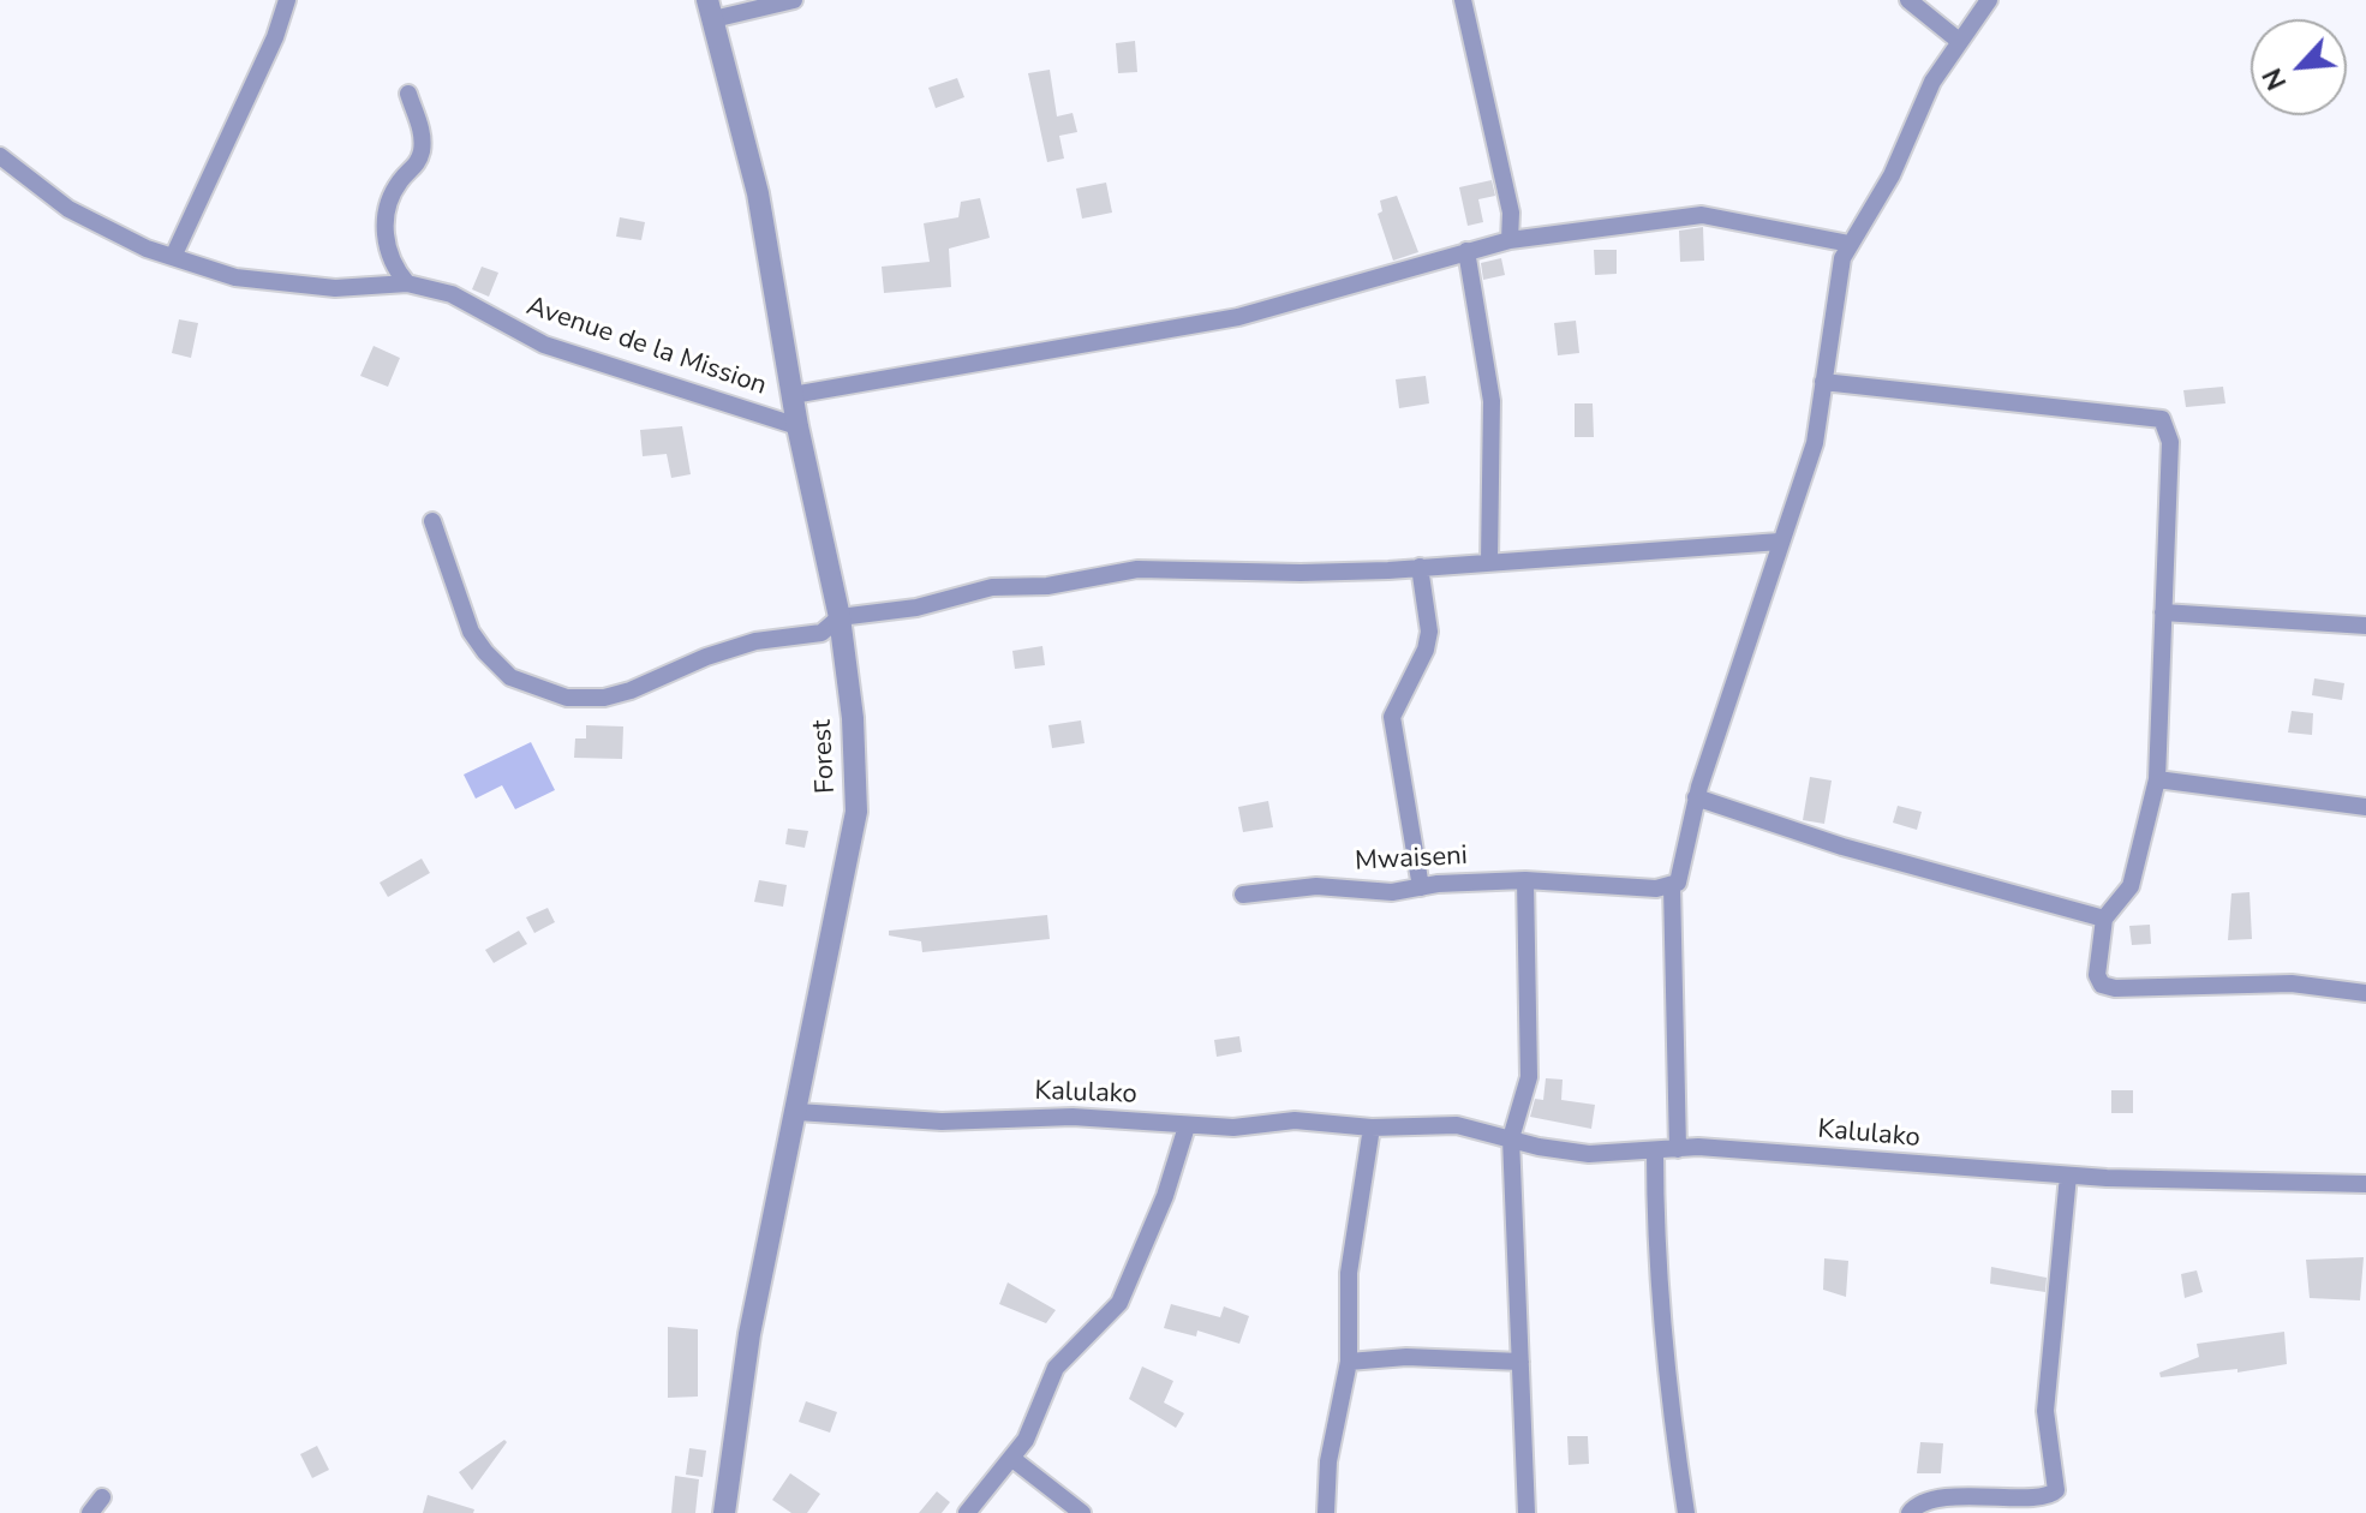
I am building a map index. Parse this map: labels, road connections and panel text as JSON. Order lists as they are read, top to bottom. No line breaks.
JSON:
{"streets":{"street":["Avenue de la Mission","Forest","Mwaiseni","Kalulako"]},"crossings":[["Avenue de la Mission","Forest"],["Forest","Kalulako"]],"north":"bottom left"}
